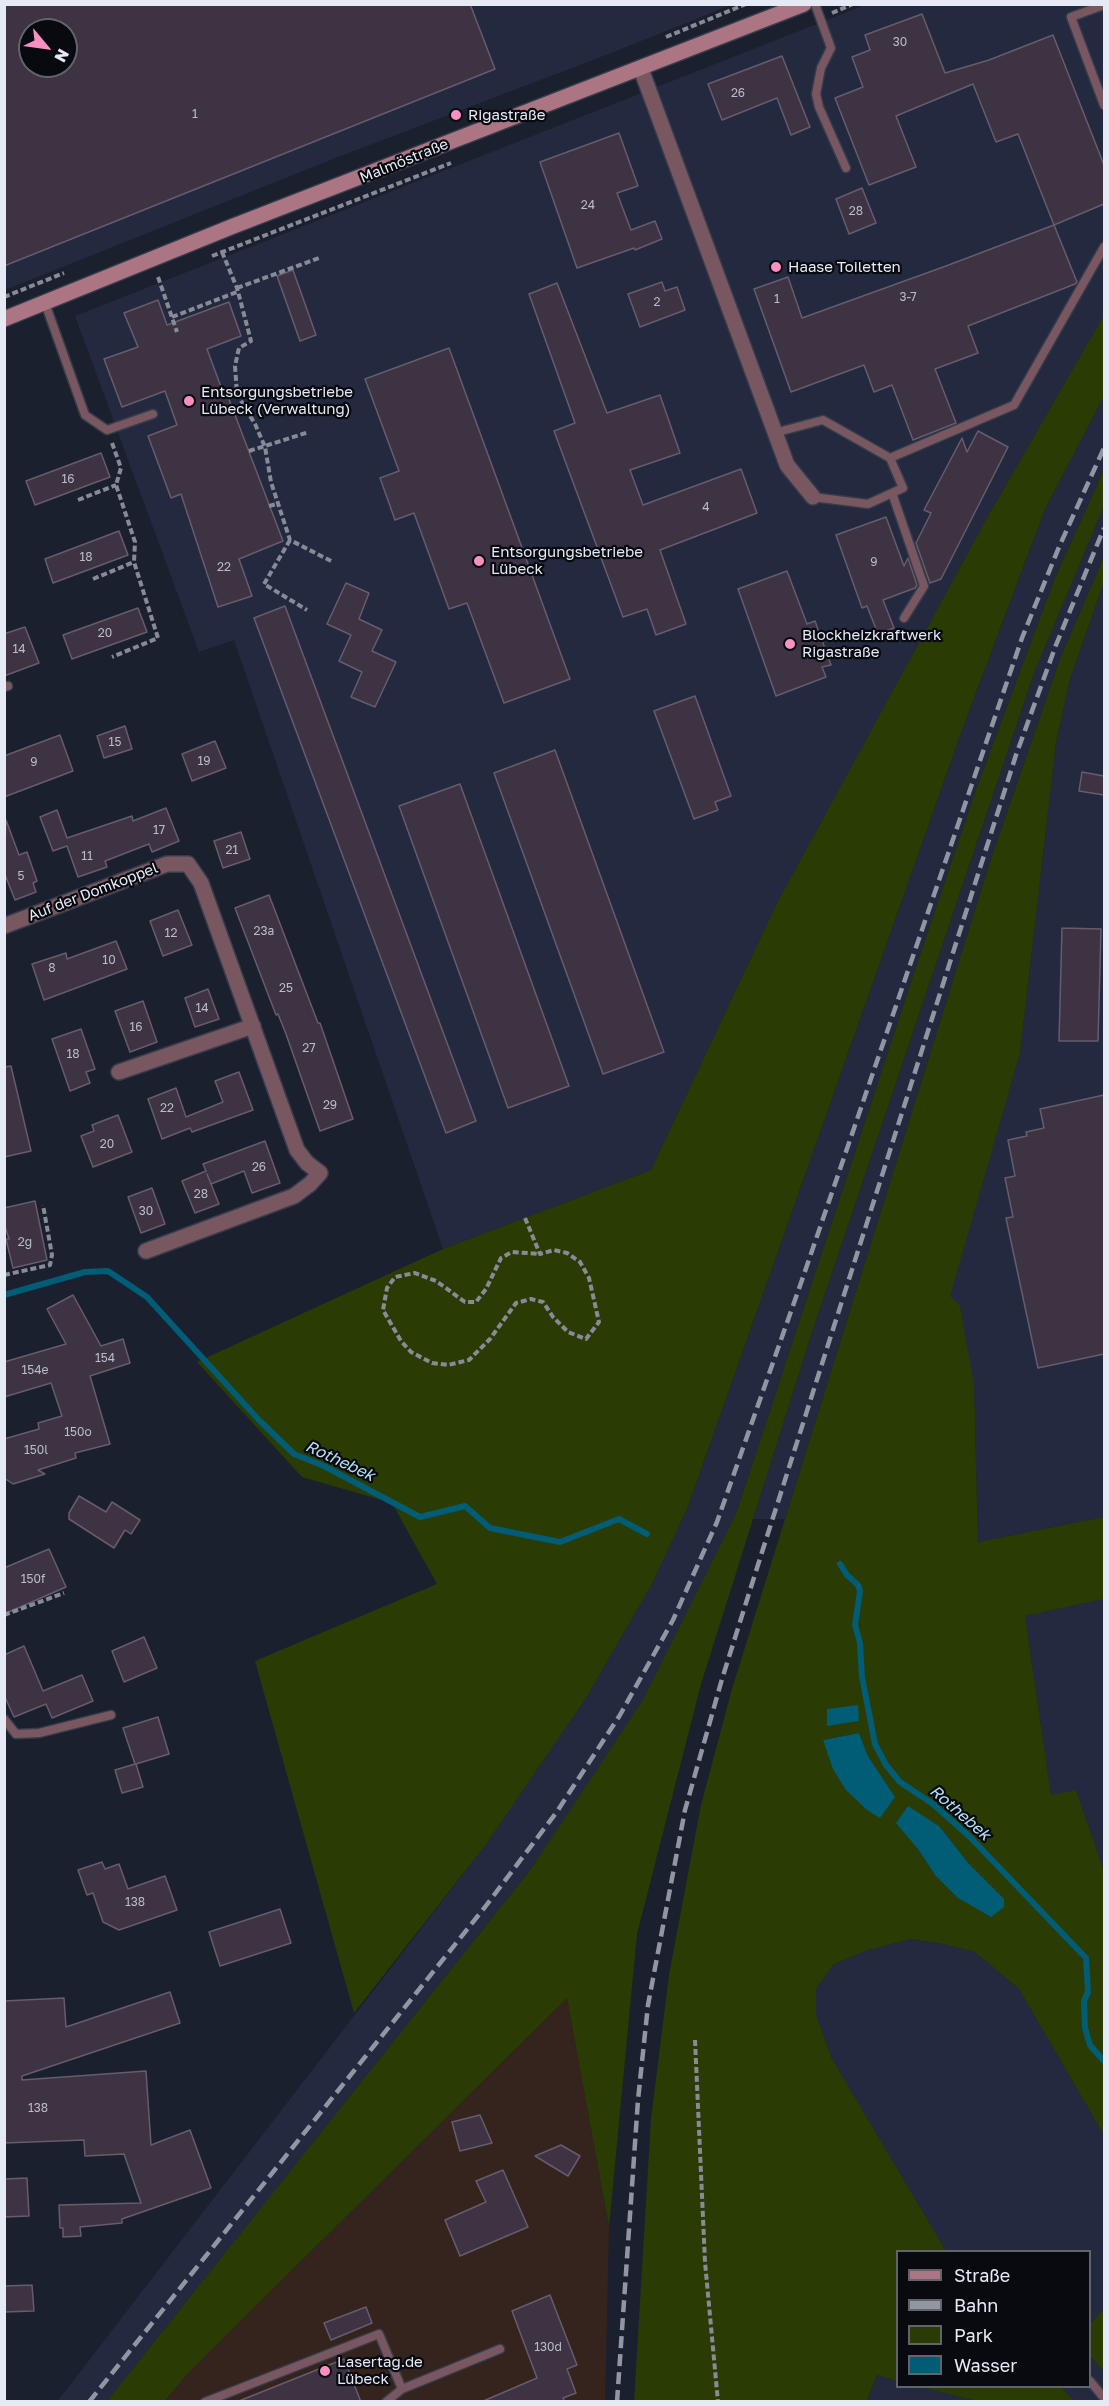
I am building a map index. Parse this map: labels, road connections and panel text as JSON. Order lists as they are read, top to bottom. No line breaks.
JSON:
{"streets":{"street":["Malmöstraße","Auf der Domkoppel"]},"water":["Rothebek"],"places":["Rigastraße","Haase Toiletten","Entsorgungsbetriebe Lübeck (Verwaltung)","Entsorgungsbetriebe Lübeck","Blockheizkraftwerk Rigastraße","Lasertag.de Lübeck"],"house_numbers":["30","26","1","24","28","3-7","1","2","16","4","18","9","22","20","14","15","19","9","17","21","11","5","23a","12","10","8","25","14","16","27","18","29","22","20","26","28","30","2g","154","154e","150o","150l","150f","138","138","130d"],"legend":["Straße","Bahn","Park","Wasser"],"north":"bottom right"}
